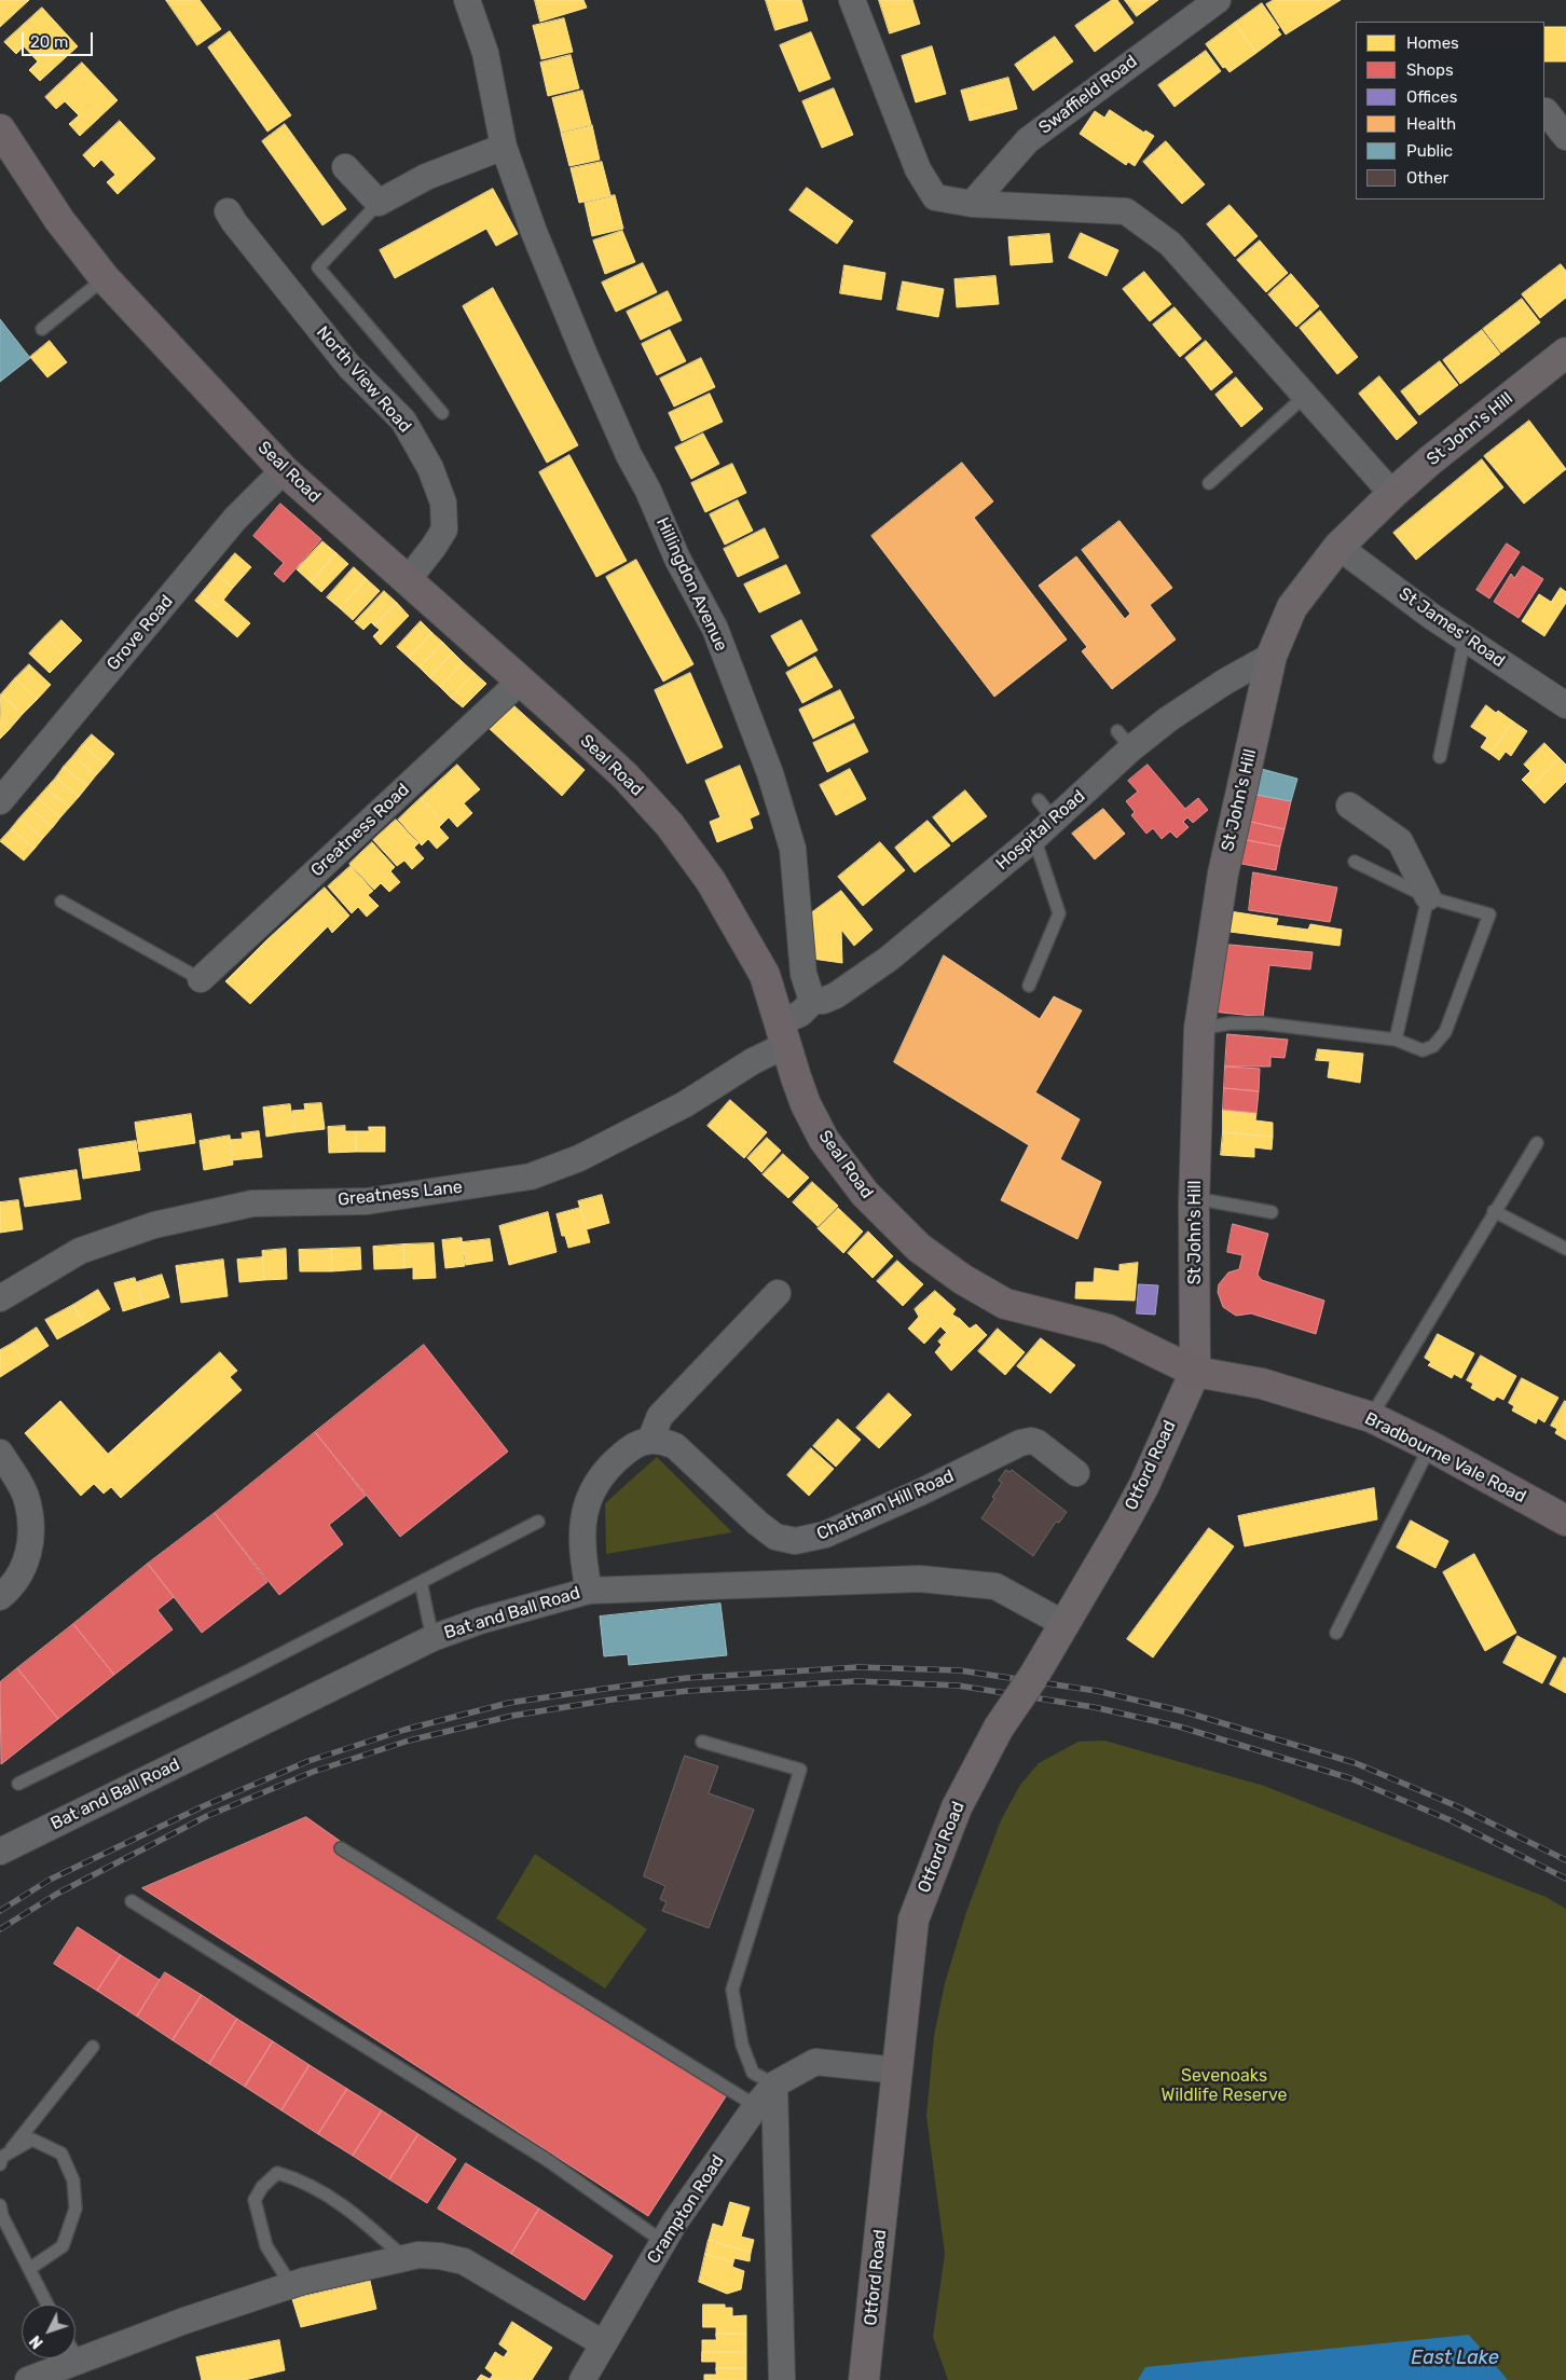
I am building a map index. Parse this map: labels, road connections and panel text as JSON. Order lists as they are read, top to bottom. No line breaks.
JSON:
{"streets":{"highway":["Seal Road","Bradbourne Vale Road"],"main road":["St John's Hill","Otford Road"],"street":["Swaffield Road","North View Road","Hillingdon Avenue","St James' Road","Grove Road","Greatness Road","Hospital Road","Greatness Lane","Chatham Hill Road","Bat and Ball Road","Crampton Road"]},"crossings":[["North View Road","Seal Road"],["St John's Hill","Seal Road"],["St John's Hill","St James' Road"],["St John's Hill","Hospital Road"],["St John's Hill","Bradbourne Vale Road"],["St John's Hill","Otford Road"],["Seal Road","Grove Road"],["Seal Road","Greatness Road"],["Seal Road","Greatness Lane"],["Seal Road","Bradbourne Vale Road"],["Seal Road","Otford Road"],["Hillingdon Avenue","Hospital Road"],["Bradbourne Vale Road","Otford Road"],["Otford Road","Bat and Ball Road"],["Otford Road","Crampton Road"]],"water":["East Lake"],"parks":["Sevenoaks Wildlife Reserve"],"legend":["Homes","Shops","Offices","Health","Public","Other"],"scale_bar":"20 m","north":"bottom left"}
